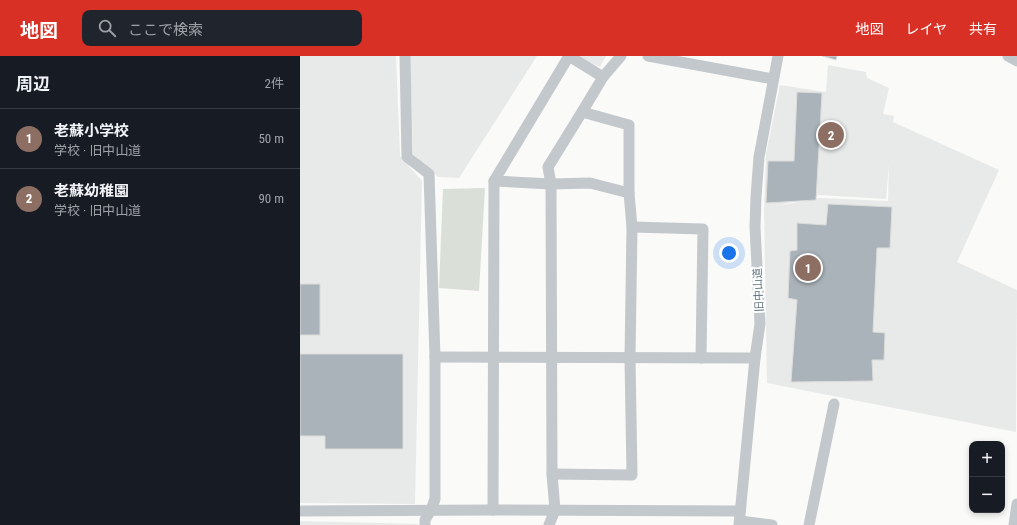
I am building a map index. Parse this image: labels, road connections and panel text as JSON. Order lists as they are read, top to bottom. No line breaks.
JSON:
{"streets":{"street":["旧中山道"]},"page":{"header":"地図","search":"ここで検索","nav":["地図","レイヤ","共有"],"heading":["周辺","2件"],"list":[{"mark":"1","name":"老蘇小学校","note":"学校 · 旧中山道","value":"50 m"},{"mark":"2","name":"老蘇幼稚園","note":"学校 · 旧中山道","value":"90 m"}],"pins":["2","1"],"map_buttons":["+","−"]}}
